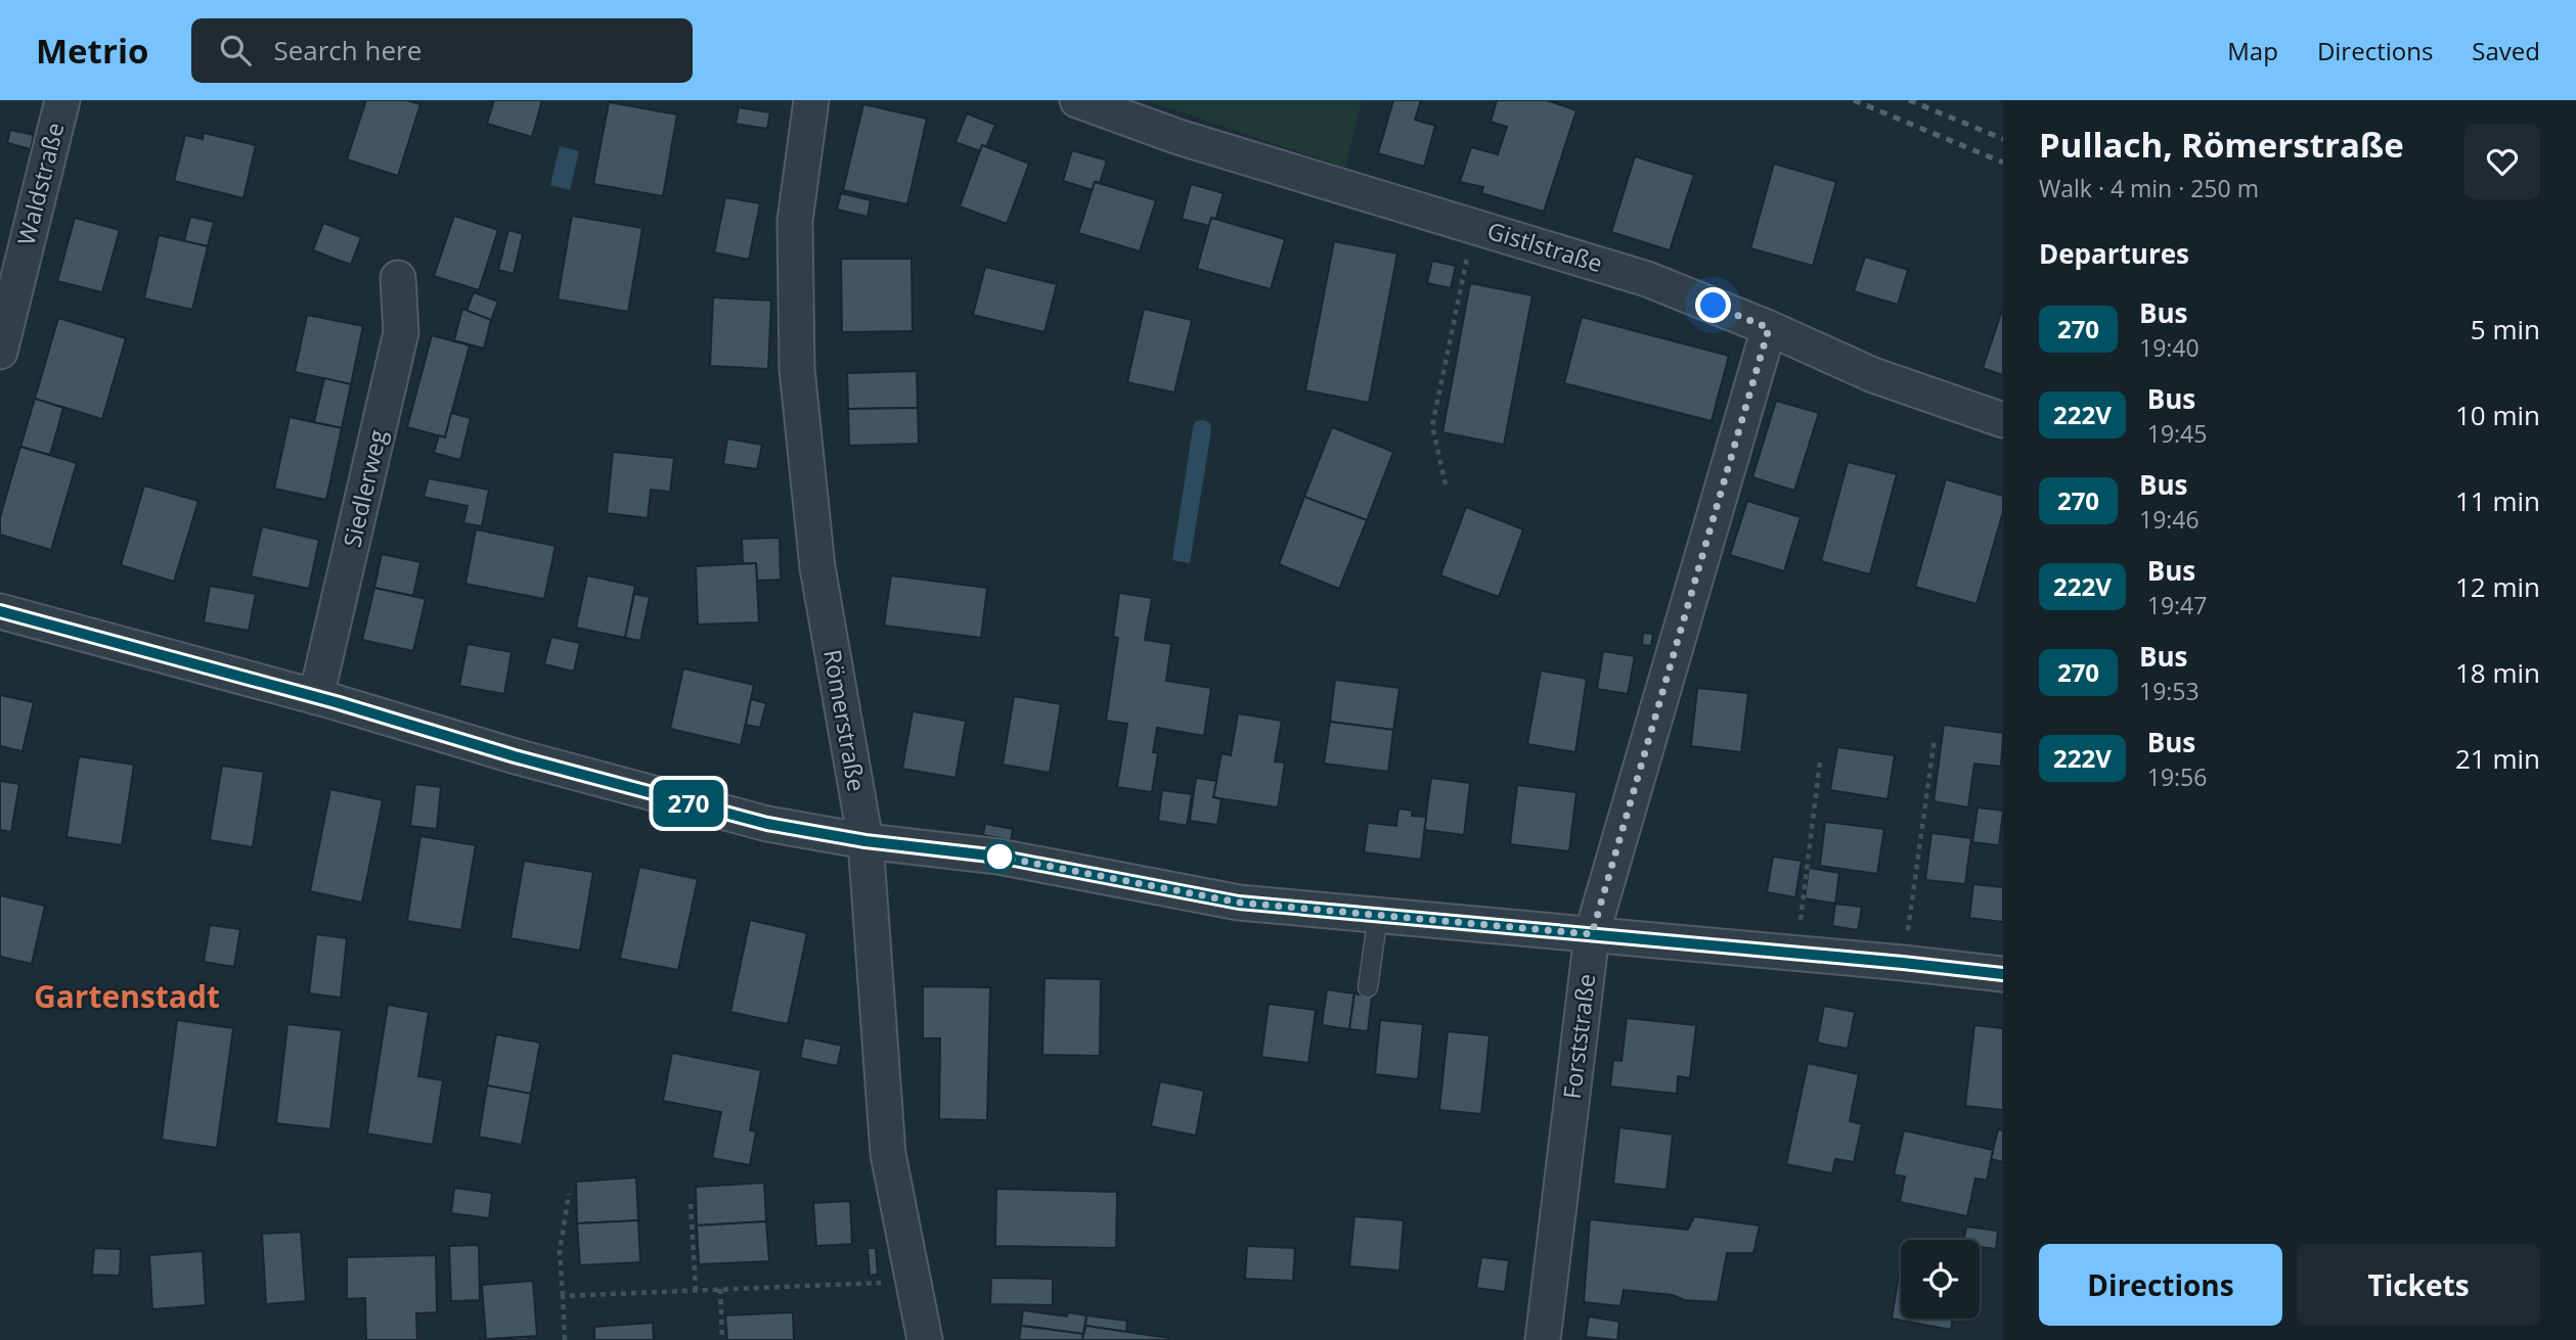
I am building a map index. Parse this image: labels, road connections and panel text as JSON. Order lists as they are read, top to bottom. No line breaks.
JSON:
{"streets":{"street":["Waldstraße","Gistlstraße","Siedlerweg","Römerstraße","Forststraße"]},"crossings":[["Gistlstraße","Forststraße"]],"districts":["Gartenstadt"],"lines":["bus line 270"],"page":{"header":"Metrio","search":"Search here","nav":["Map","Directions","Saved"],"on_map":"270","heading":[["Pullach, Römerstraße","Walk · 4 min · 250 m"],"Departures"],"list":[{"mark":"270","name":"Bus","note":"19:40","value":"5 min"},{"mark":"222V","name":"Bus","note":"19:45","value":"10 min"},{"mark":"270","name":"Bus","note":"19:46","value":"11 min"},{"mark":"222V","name":"Bus","note":"19:47","value":"12 min"},{"mark":"270","name":"Bus","note":"19:53","value":"18 min"},{"mark":"222V","name":"Bus","note":"19:56","value":"21 min"}],"buttons":["Directions","Tickets"]}}
